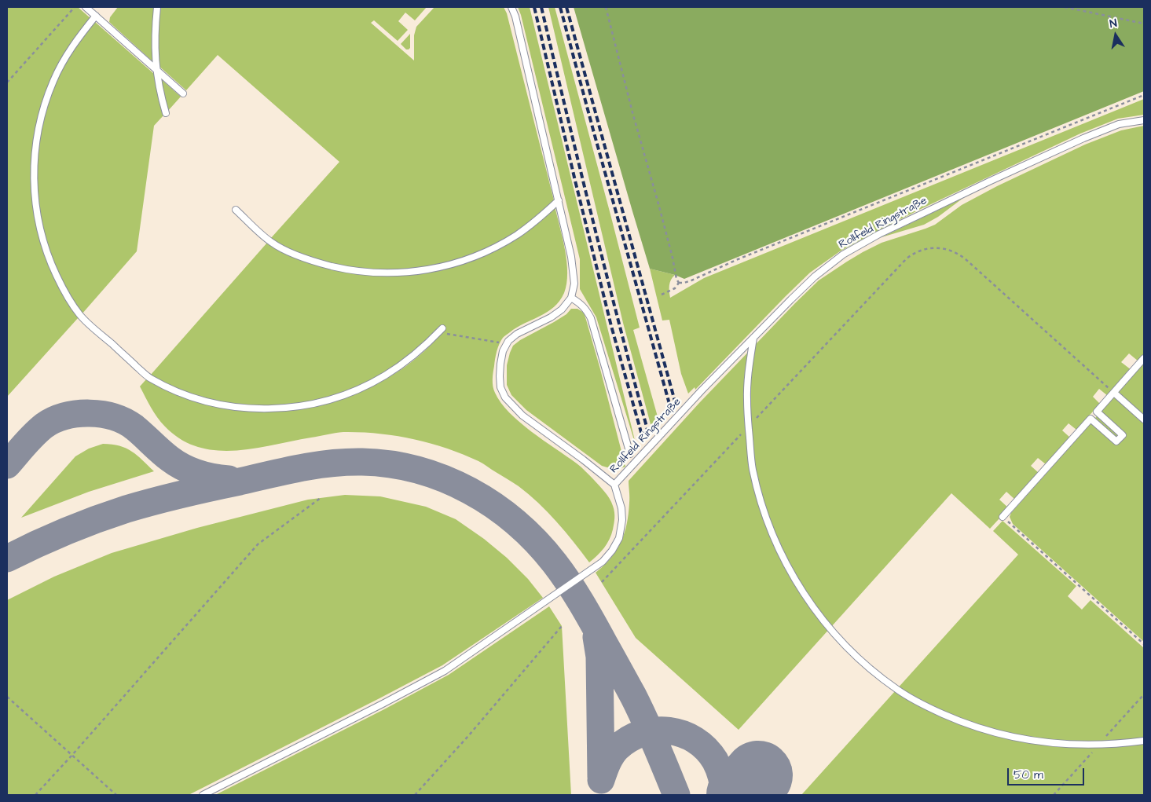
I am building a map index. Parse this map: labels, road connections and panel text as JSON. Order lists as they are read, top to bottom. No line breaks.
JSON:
{"streets":{"lane":["Rollfeld Ringstraße"]},"scale_bar":"50 m","north":"top"}
